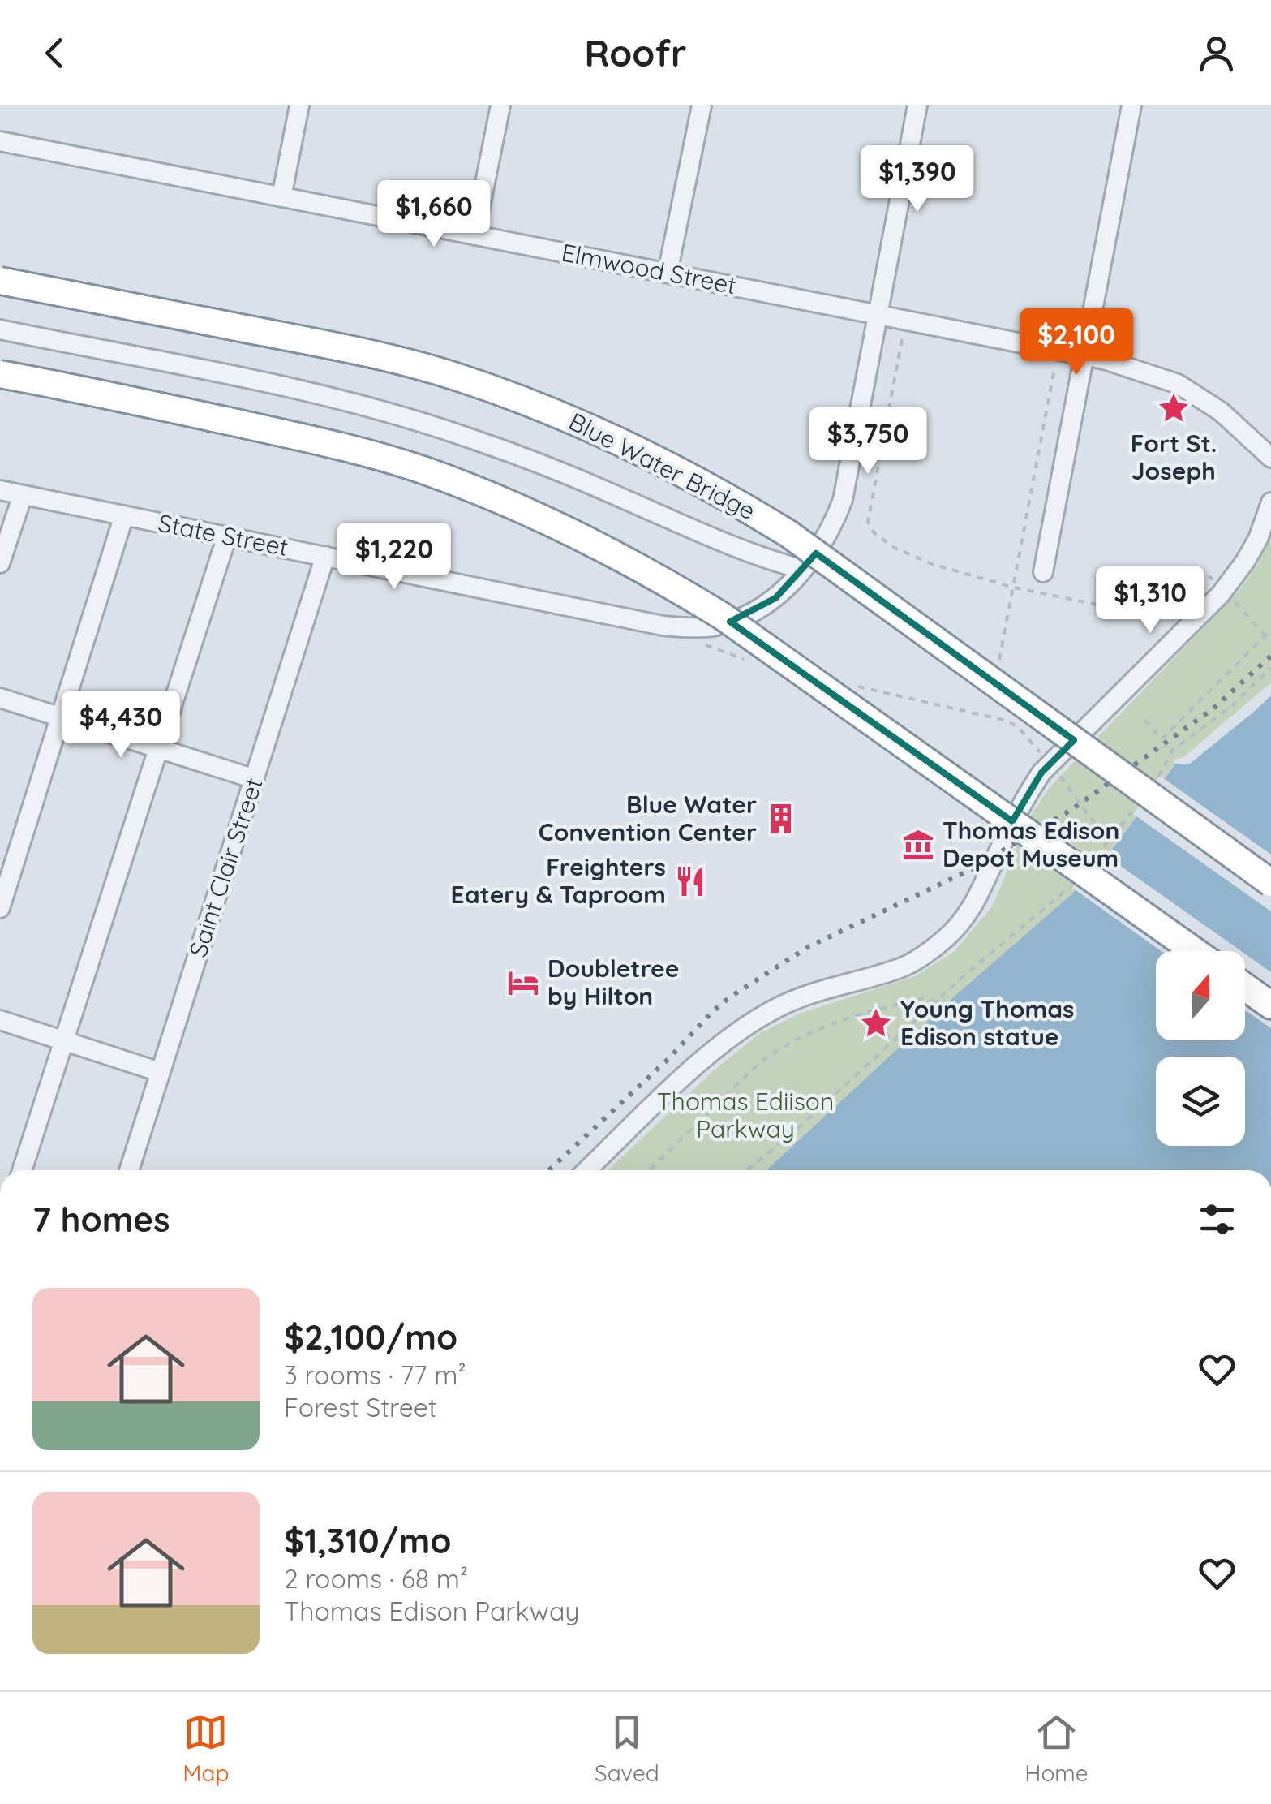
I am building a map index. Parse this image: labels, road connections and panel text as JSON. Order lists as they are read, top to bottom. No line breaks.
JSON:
{"streets":{"highway":["Blue Water Bridge"],"street":["Elmwood Street","State Street","Saint Clair Street"]},"crossings":[["Elmwood Street","State Street"],["State Street","Saint Clair Street"]],"parks":["Thomas Ediison Parkway"],"places":{"place":["Fort St. Joseph","Young Thomas Edison statue"],"building":["Blue Water Convention Center"],"museum":["Thomas Edison Depot Museum"],"restaurant":["Freighters Eatery & Taproom"],"hotel":["Doubletree by Hilton"]},"north":"top","page":{"header":"Roofr","price":["$1,390","$1,660","$2,100","$3,750","$1,220","$1,310","$4,430"],"heading":"7 homes","list":[{"name":"$2,100/mo","note":"3 rooms · 77 m² · Forest Street"},{"name":"$1,310/mo","note":"2 rooms · 68 m² · Thomas Edison Parkway"}],"tabs":["Map","Saved","Home"]}}
